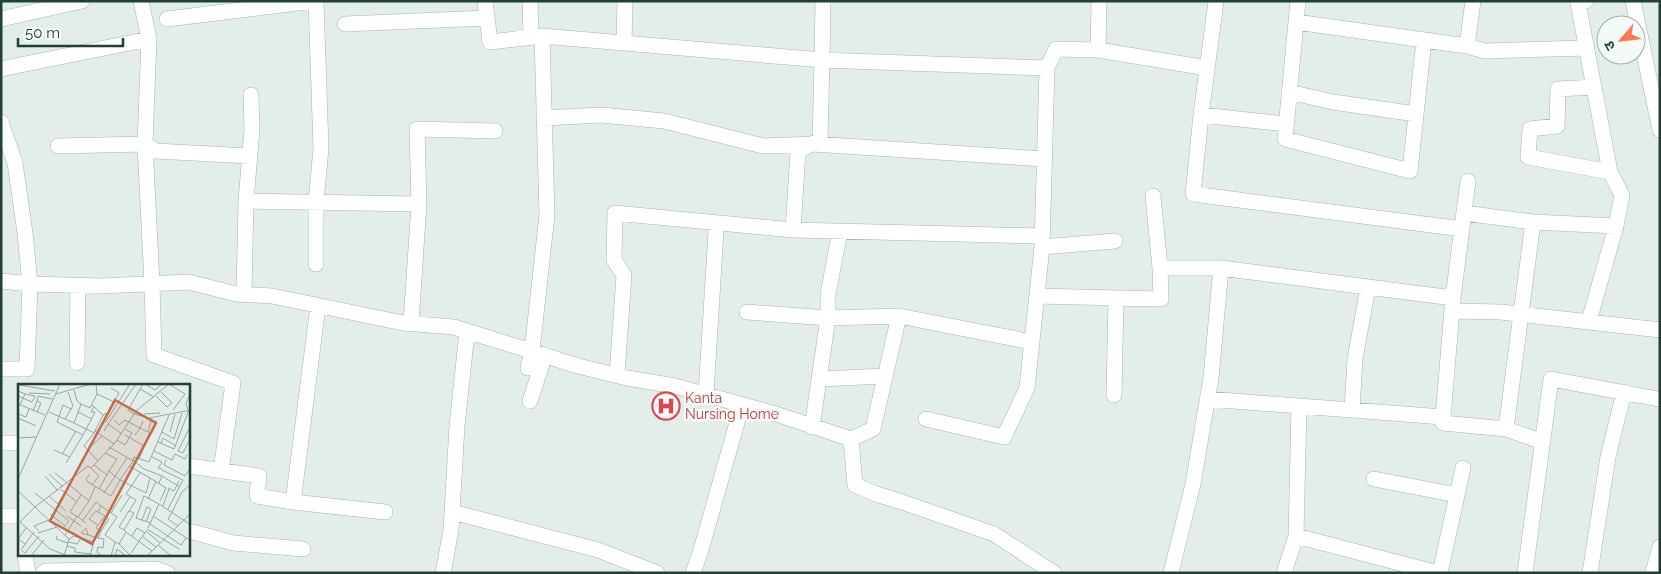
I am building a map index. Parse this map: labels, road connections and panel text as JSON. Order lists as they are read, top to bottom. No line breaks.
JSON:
{"places":{"hospital":["Kanta Nursing Home"]},"scale_bar":"50 m","north":"bottom left"}
